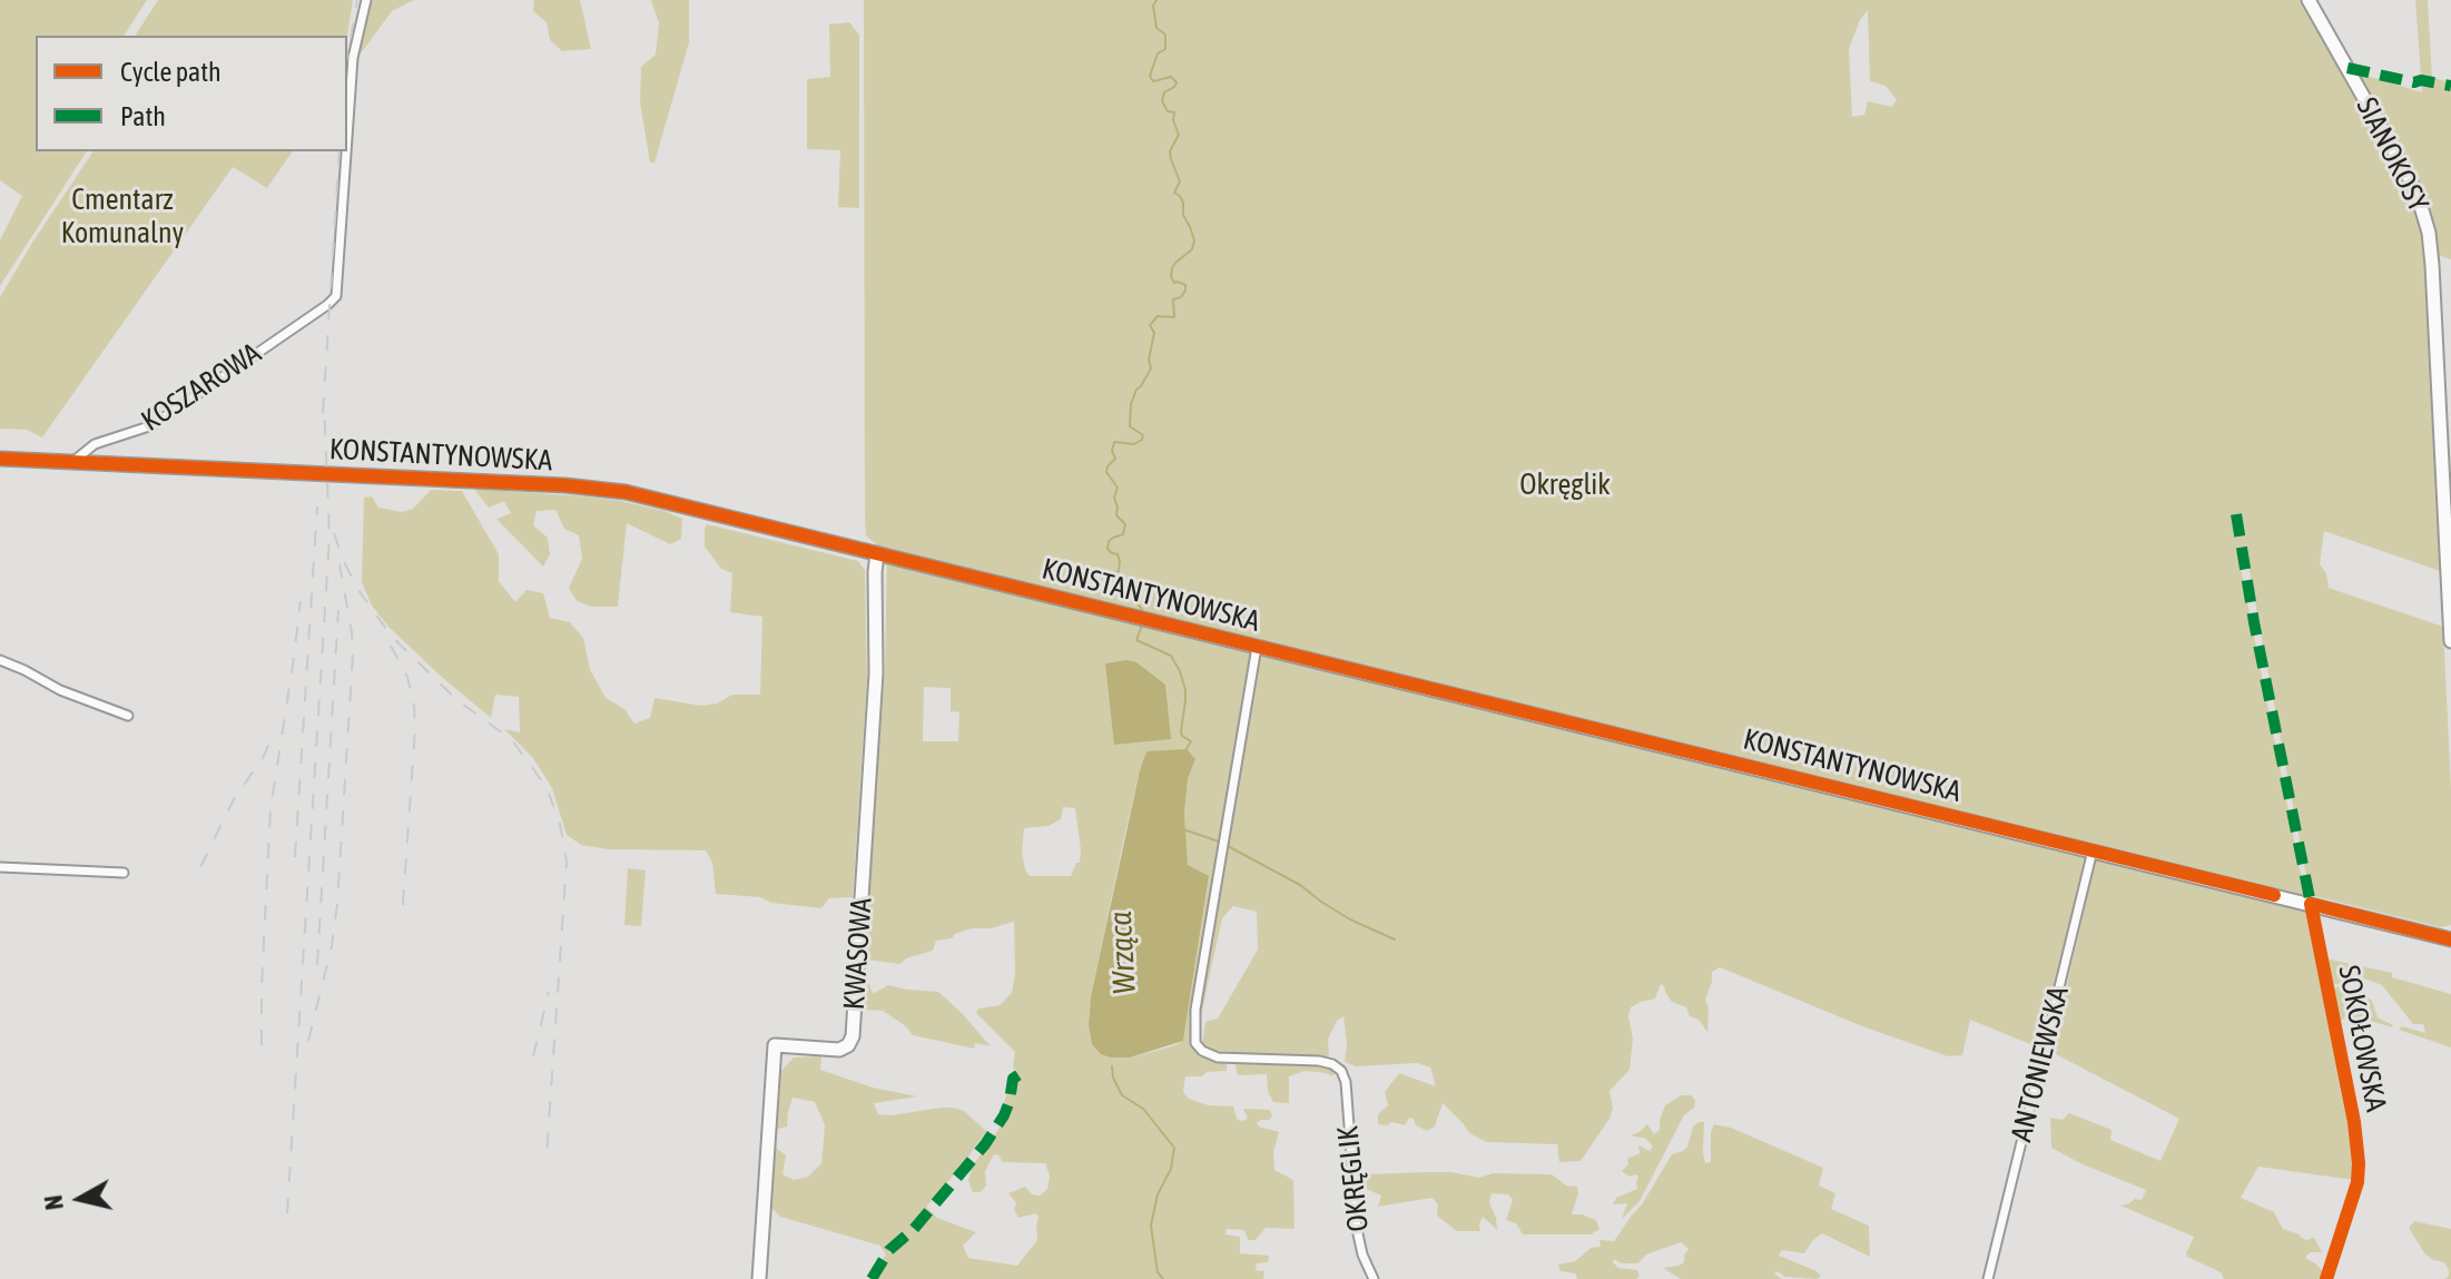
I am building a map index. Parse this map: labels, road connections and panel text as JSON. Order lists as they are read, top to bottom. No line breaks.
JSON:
{"streets":{"main road":["SIANOKOSY","KONSTANTYNOWSKA","KWASOWA"],"street":["KOSZAROWA","SOKOŁOWSKA","ANTONIEWSKA","OKRĘGLIK"]},"crossings":[["KOSZAROWA","KONSTANTYNOWSKA"],["KONSTANTYNOWSKA","KWASOWA"],["KONSTANTYNOWSKA","SOKOŁOWSKA"],["KONSTANTYNOWSKA","ANTONIEWSKA"],["KONSTANTYNOWSKA","OKRĘGLIK"]],"water":["Wrząca"],"parks":["Cmentarz Komunalny","Okręglik"],"legend":["Cycle path","Path"],"north":"left"}
